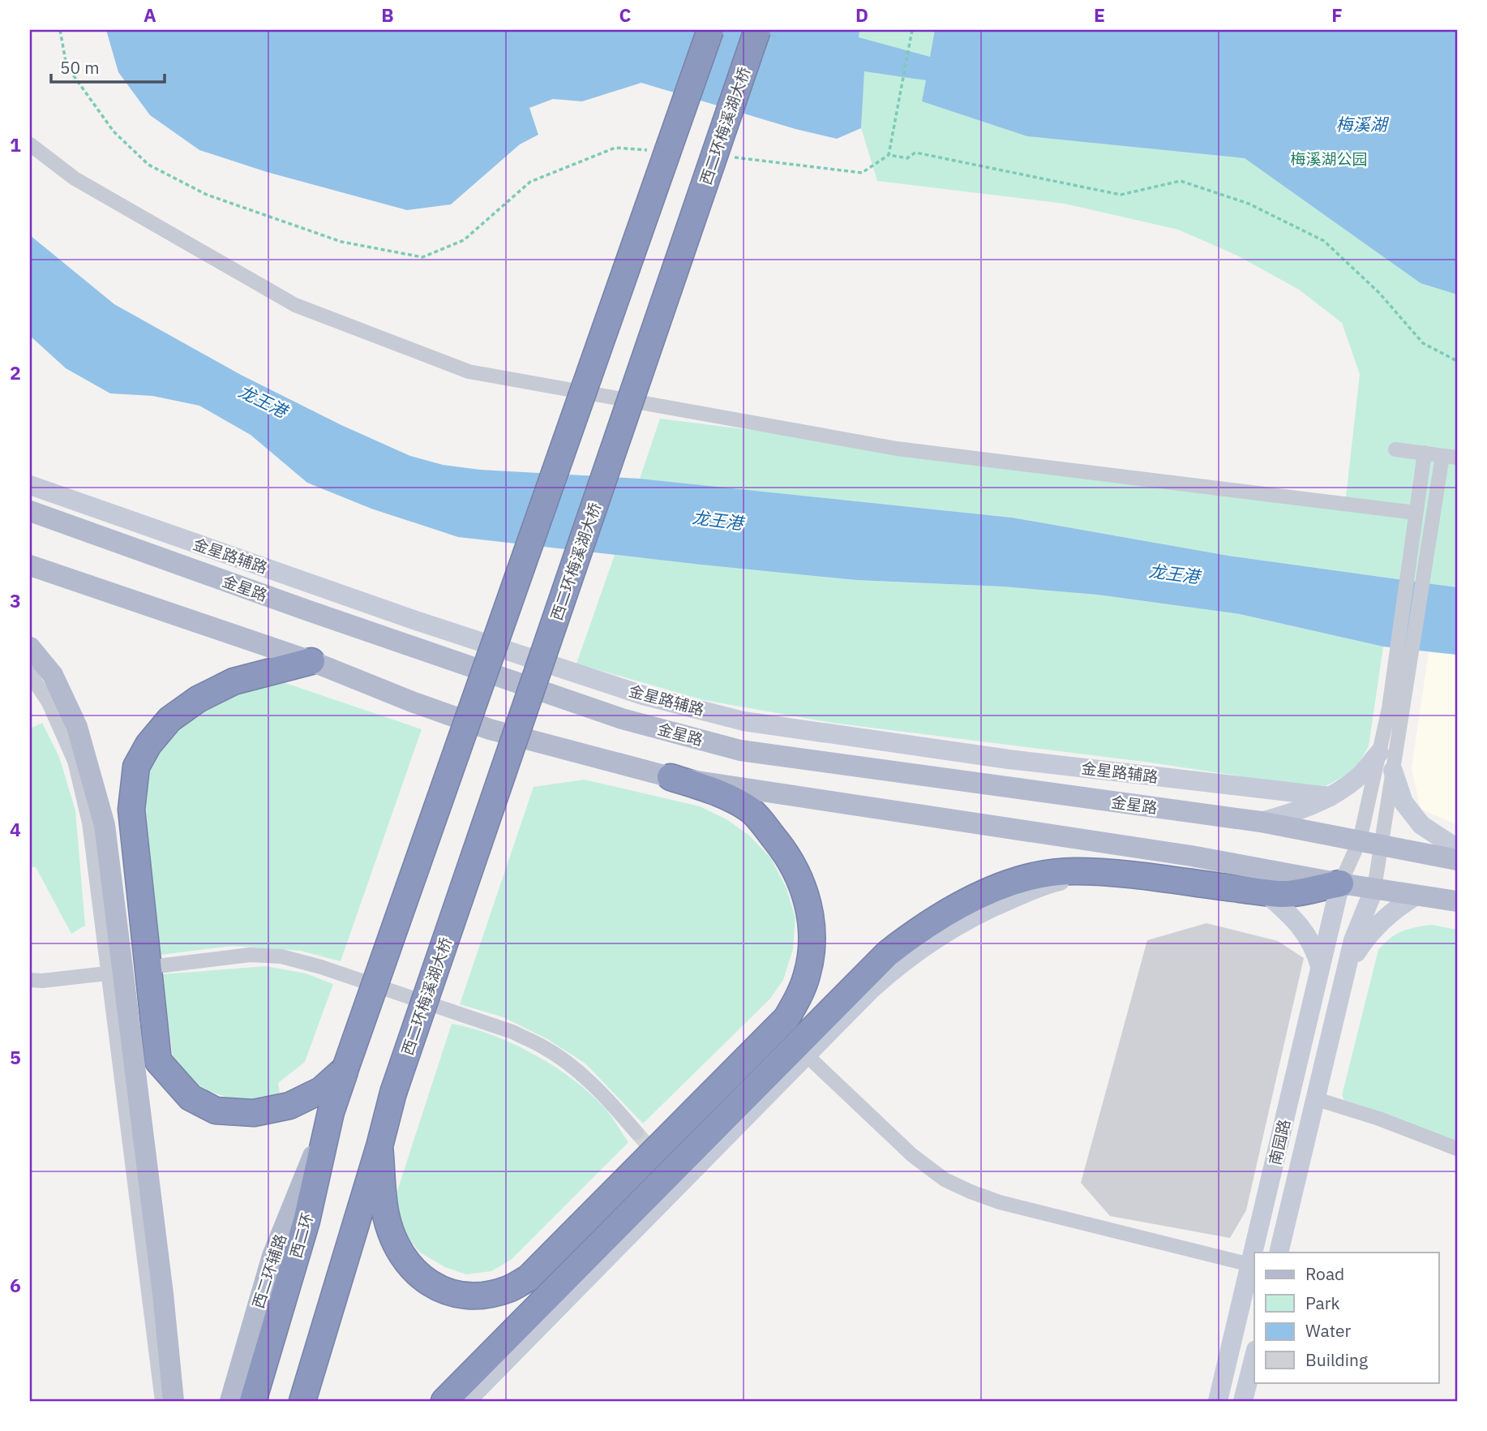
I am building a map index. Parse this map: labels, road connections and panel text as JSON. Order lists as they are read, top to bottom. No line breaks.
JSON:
{"streets":{"highway":["西二环梅溪湖大桥","西二环"],"main road":["金星路","西二环辅路"],"street":["金星路辅路","南园路"]},"crossings":[["西二环","西二环辅路"]],"water":["梅溪湖","龙王港"],"parks":["梅溪湖公园"],"legend":["Road","Park","Water","Building"],"scale_bar":"50 m","grid":{"columns":["A","B","C","D","E","F"],"rows":["1","2","3","4","5","6"]}}
